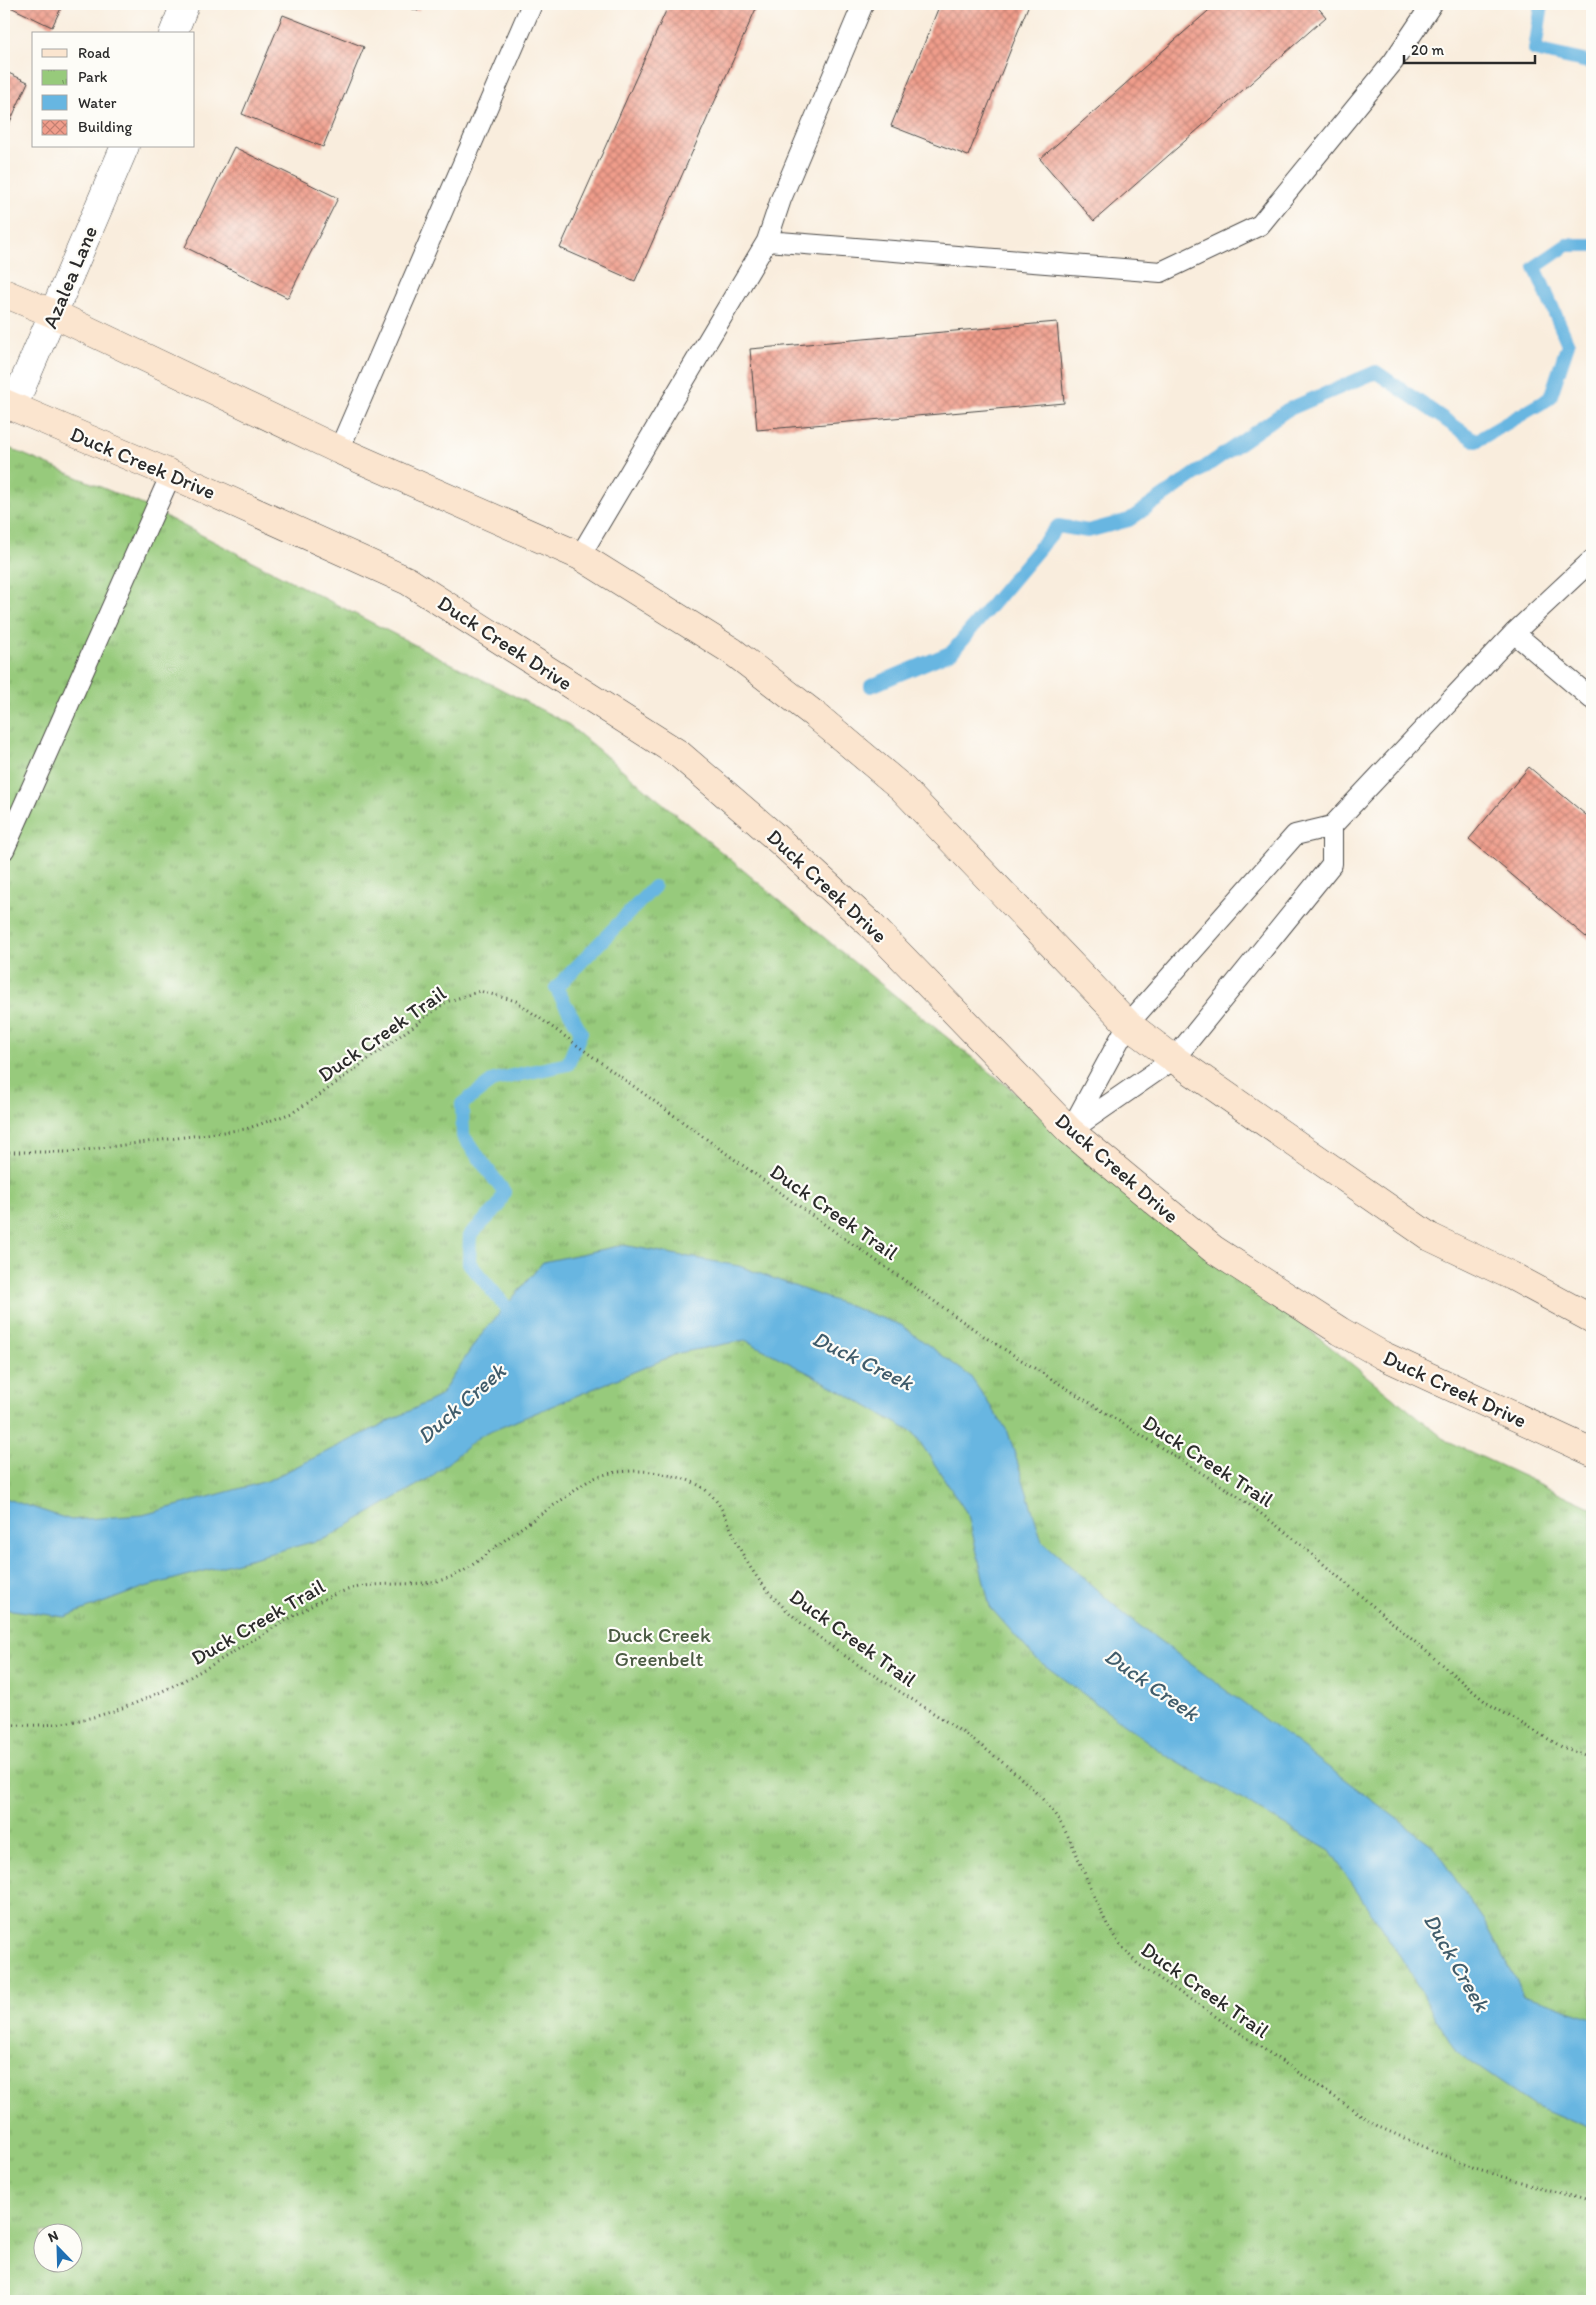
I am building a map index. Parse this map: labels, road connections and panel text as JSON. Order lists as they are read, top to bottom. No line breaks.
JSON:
{"streets":{"main road":["Duck Creek Drive"],"street":["Azalea Lane"],"path":["Duck Creek Trail"]},"crossings":[["Azalea Lane","Duck Creek Drive"]],"water":["Duck Creek"],"parks":["Duck Creek Greenbelt"],"legend":["Road","Park","Water","Building"],"scale_bar":"20 m","north":"top left"}
